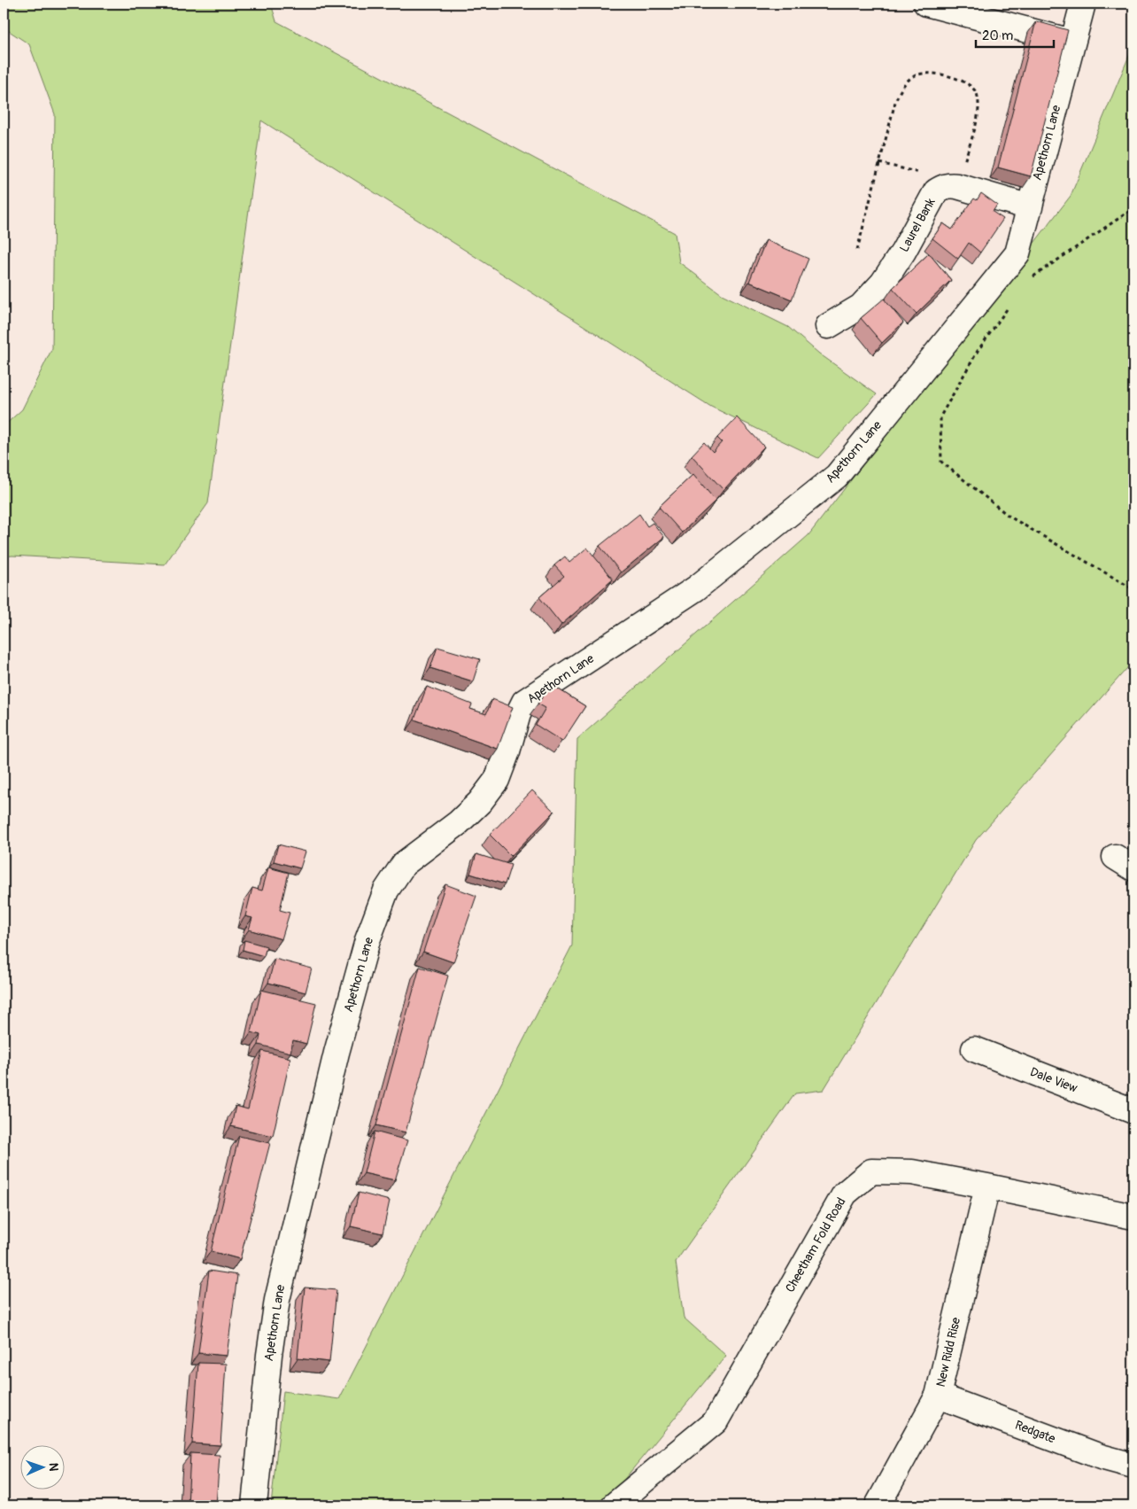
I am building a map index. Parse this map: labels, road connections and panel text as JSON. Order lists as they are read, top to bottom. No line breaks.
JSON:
{"streets":{"street":["Apethorn Lane","Laurel Bank","Dale View","Cheetham Fold Road","New Ridd Rise","Redgate"]},"crossings":[["Cheetham Fold Road","New Ridd Rise"],["New Ridd Rise","Redgate"]],"scale_bar":"20 m","north":"right"}
